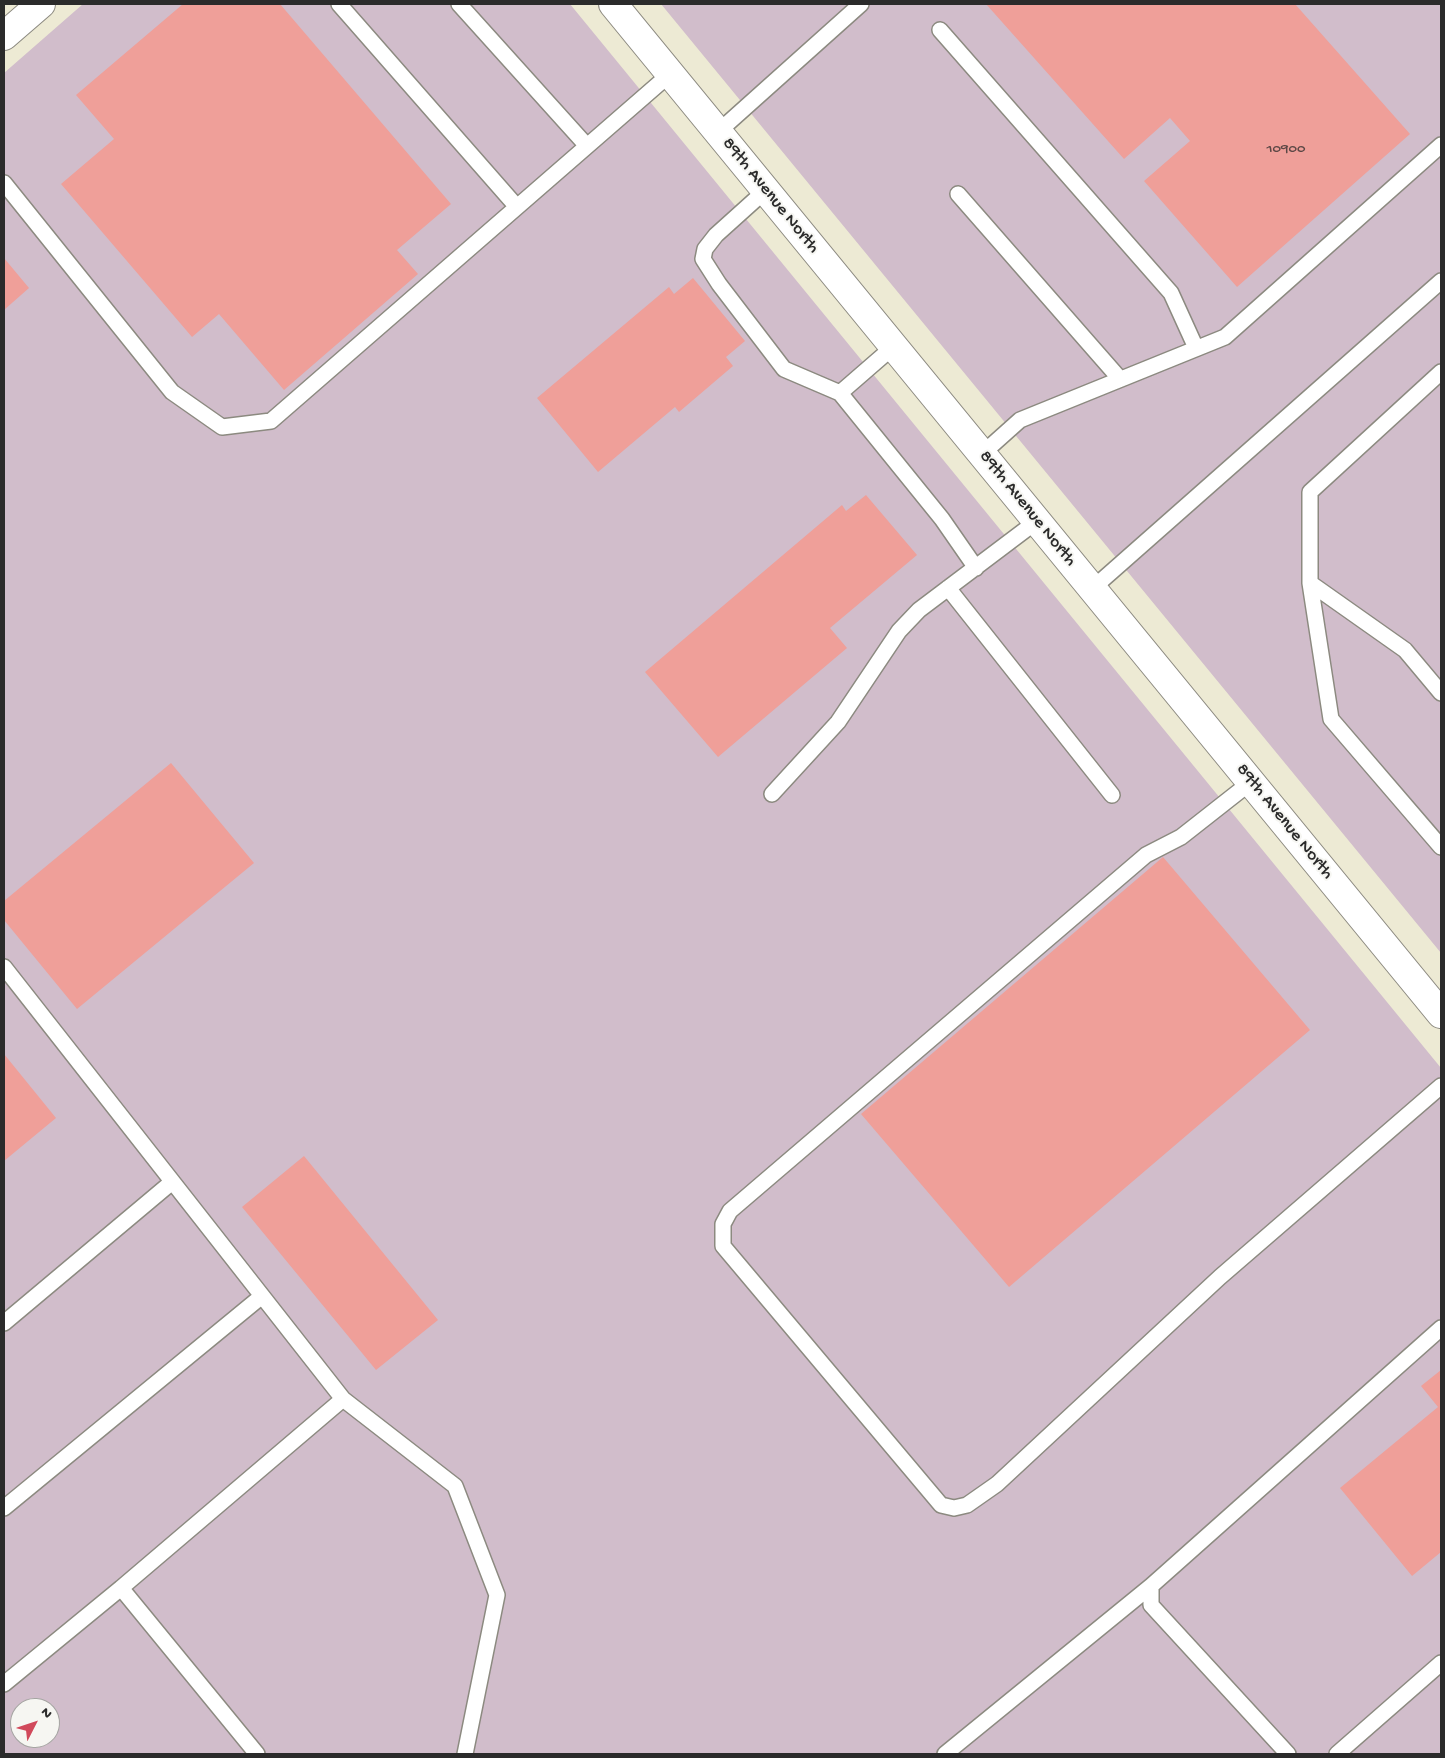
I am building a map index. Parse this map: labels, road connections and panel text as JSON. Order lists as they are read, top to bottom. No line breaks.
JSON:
{"streets":{"street":["89th Avenue North"]},"house_numbers":["10900"],"north":"top right"}
